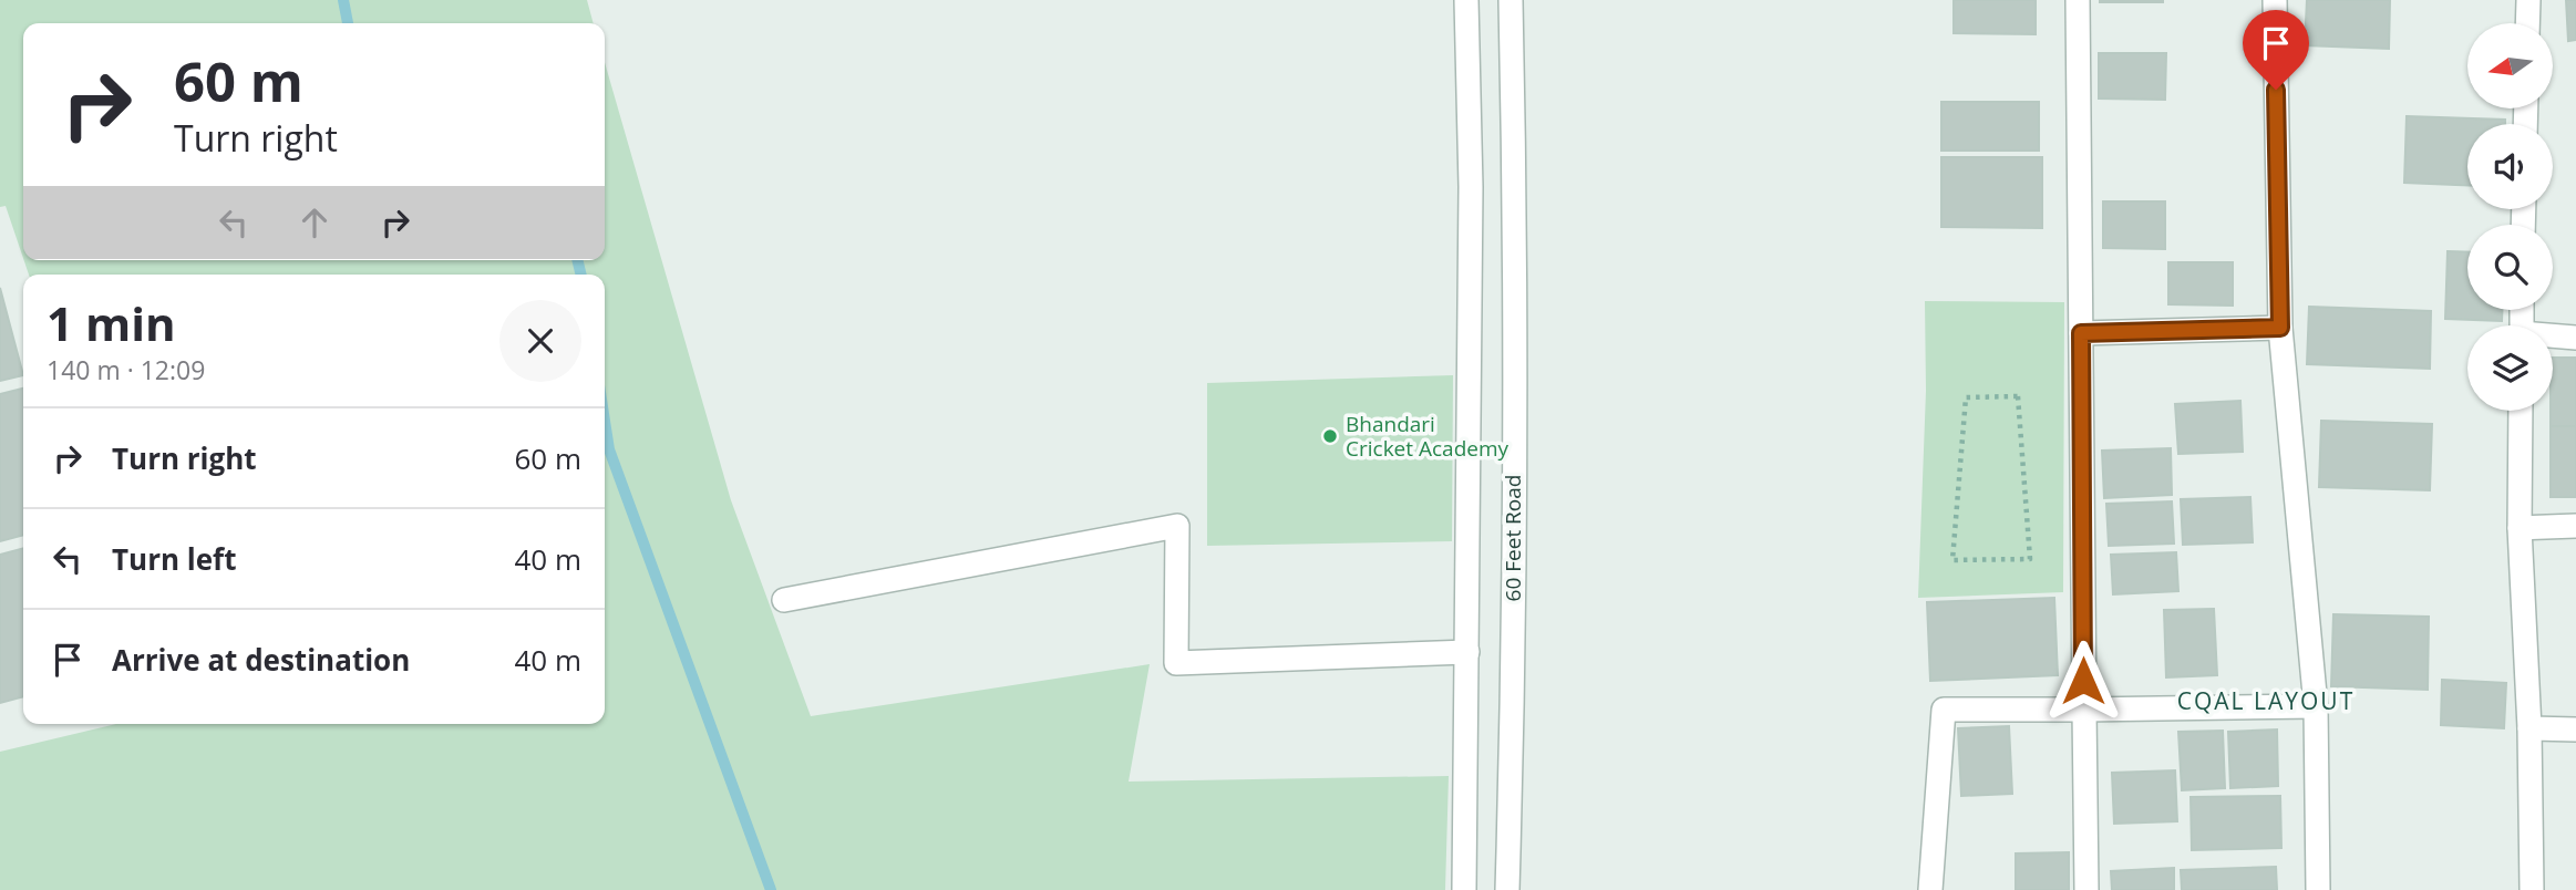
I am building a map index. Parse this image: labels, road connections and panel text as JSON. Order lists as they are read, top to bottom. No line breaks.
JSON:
{"streets":{"street":["60 Feet Road"]},"districts":["CQAL LAYOUT"],"places":["Bhandari Cricket Academy"],"north":"left","page":{"turn":["60 m","Turn right"],"heading":["1 min","140 m · 12:09"],"list":[{"name":"Turn right","value":"60 m"},{"name":"Turn left","value":"40 m"},{"name":"Arrive at destination","value":"40 m"}]}}
